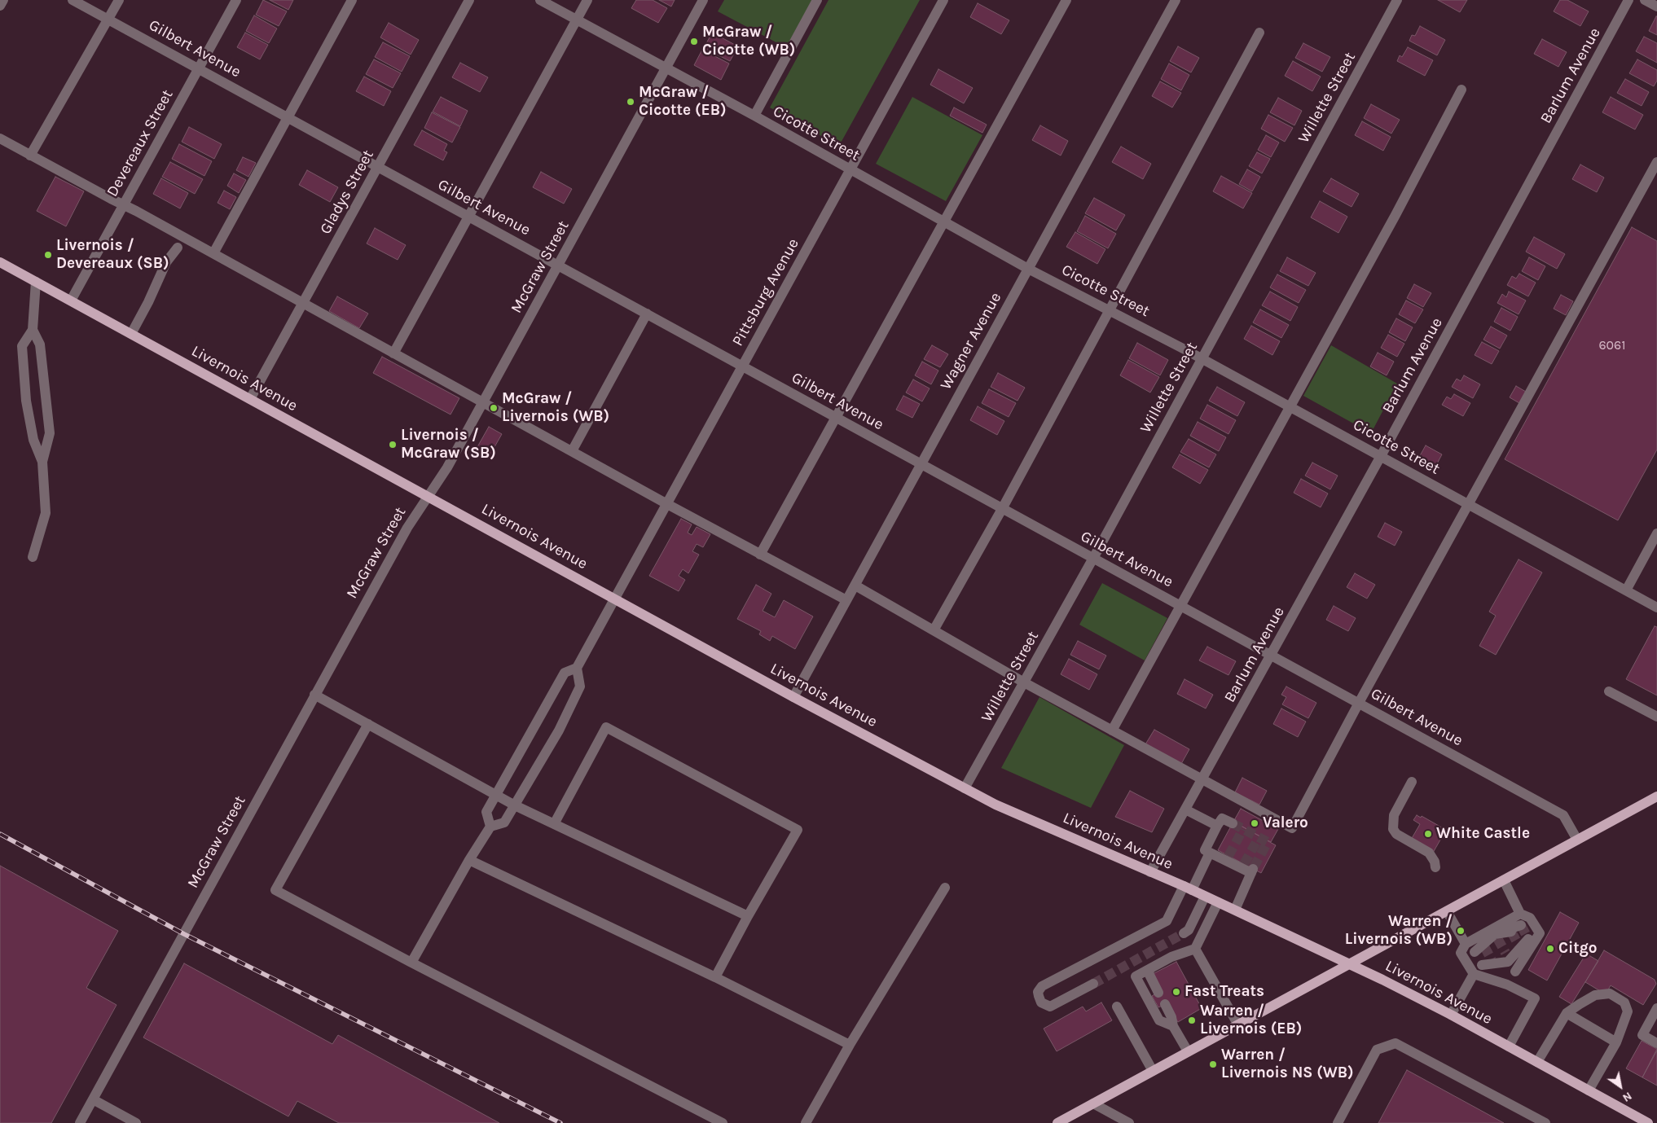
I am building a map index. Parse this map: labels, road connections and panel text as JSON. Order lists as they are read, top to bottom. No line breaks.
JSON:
{"streets":{"main road":["Livernois Avenue"],"street":["Gilbert Avenue","Barlum Avenue","Willette Street","Cicotte Street","Devereaux Street","Gladys Street","McGraw Street","Pittsburg Avenue","Wagner Avenue"]},"crossings":[["Gilbert Avenue","Barlum Avenue"],["Gilbert Avenue","Willette Street"],["Gilbert Avenue","Devereaux Street"],["Gilbert Avenue","Gladys Street"],["Gilbert Avenue","McGraw Street"],["Gilbert Avenue","Pittsburg Avenue"],["Gilbert Avenue","Wagner Avenue"],["Barlum Avenue","Cicotte Street"],["Barlum Avenue","Livernois Avenue"],["Willette Street","Cicotte Street"],["Willette Street","Livernois Avenue"],["Cicotte Street","McGraw Street"],["Cicotte Street","Pittsburg Avenue"],["Cicotte Street","Wagner Avenue"],["Devereaux Street","Livernois Avenue"],["Gladys Street","Livernois Avenue"],["McGraw Street","Livernois Avenue"],["Pittsburg Avenue","Livernois Avenue"],["Wagner Avenue","Livernois Avenue"]],"places":["McGraw / Cicotte (WB)","McGraw / Cicotte (EB)","Livernois / Devereaux (SB)","McGraw / Livernois (WB)","Livernois / McGraw (SB)","Valero","White Castle","Warren / Livernois (WB)","Citgo","Fast Treats","Warren / Livernois (EB)","Warren / Livernois NS (WB)"],"house_numbers":["6061"],"north":"bottom right"}
